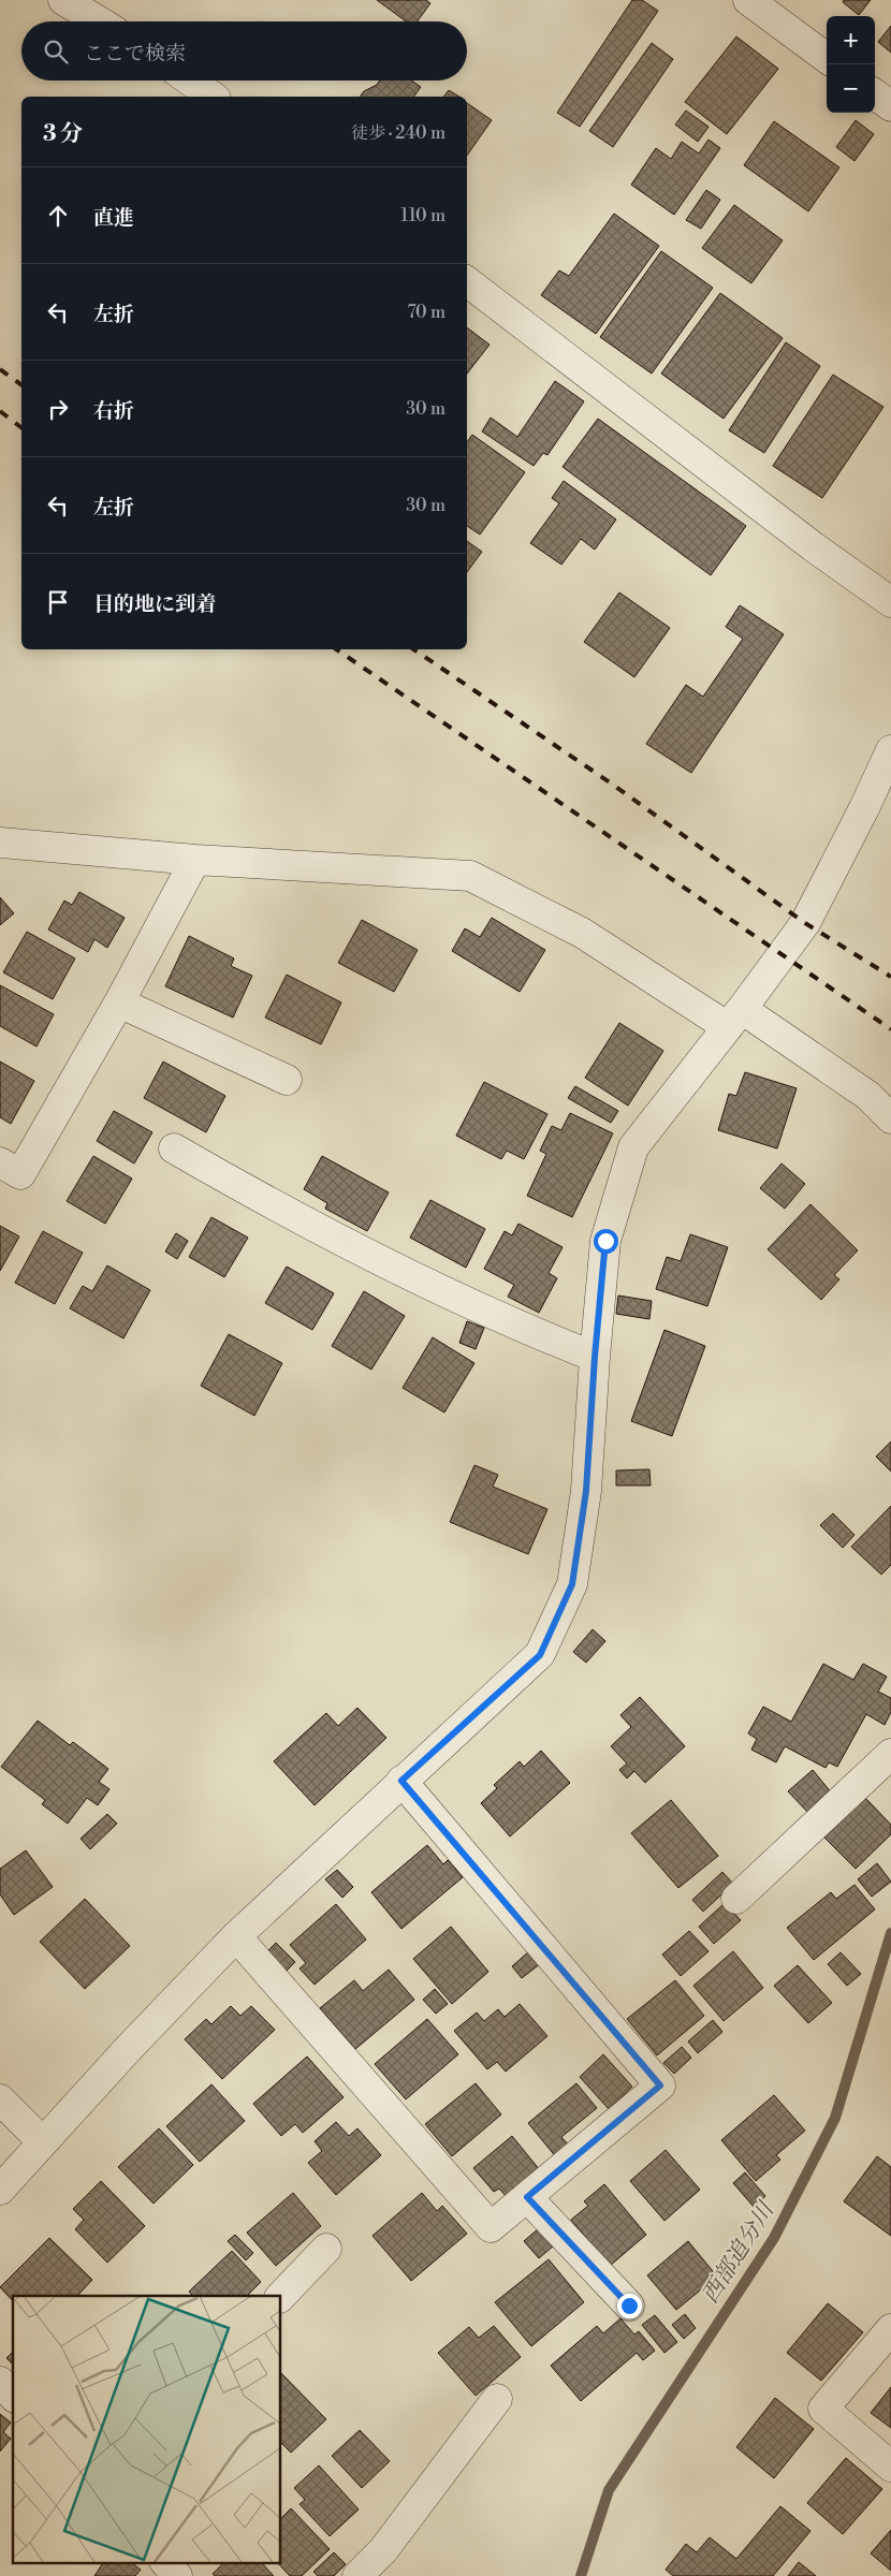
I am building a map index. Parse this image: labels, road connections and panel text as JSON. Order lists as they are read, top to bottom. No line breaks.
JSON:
{"water":["西部追分川"],"page":{"map_buttons":["+","−"],"search":"ここで検索","heading":["3 分","徒歩 · 240 m"],"list":[["直進","110 m"],["左折","70 m"],["右折","30 m"],["左折","30 m"],"目的地に到着"]}}
